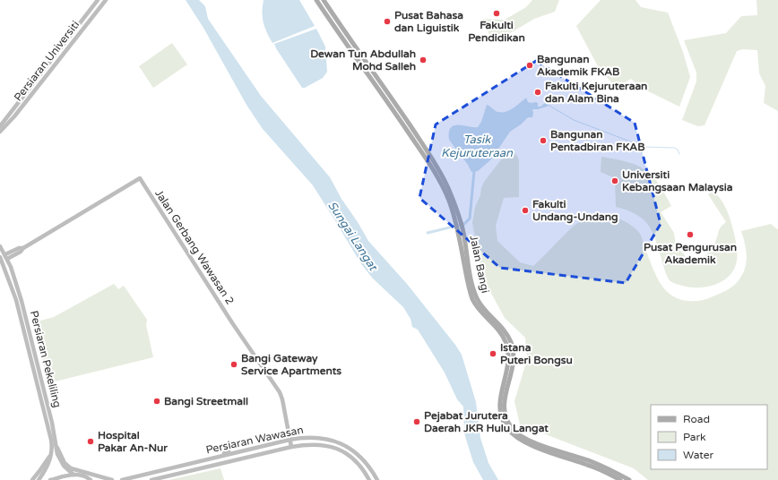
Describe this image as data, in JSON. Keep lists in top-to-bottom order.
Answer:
{
  "streets": {
    "main road": [
      "Persiaran Universiti",
      "Jalan Gerbang Wawasan 2",
      "Jalan Bangi",
      "Persiaran Pekeliling",
      "Persiaran Wawasan"
    ]
  },
  "crossings": [
    ["Jalan Gerbang Wawasan 2", "Persiaran Pekeliling"],
    ["Jalan Gerbang Wawasan 2", "Persiaran Wawasan"]
  ],
  "water": ["Tasik Kejuruteraan", "Sungai Langat"],
  "places": [
    "Fakulti Pendidikan",
    "Pusat Bahasa dan Liguistik",
    "Dewan Tun Abdullah Mohd Salleh",
    "Bangunan Akademik FKAB",
    "Fakulti Kejuruteraan dan Alam Bina",
    "Bangunan Pentadbiran FKAB",
    "Universiti Kebangsaan Malaysia",
    "Fakulti Undang-Undang",
    "Pusat Pengurusan Akademik",
    "Istana Puteri Bongsu",
    "Bangi Gateway Service Apartments",
    "Bangi Streetmall",
    "Pejabat Jurutera Daerah JKR Hulu Langat",
    "Hospital Pakar An-Nur"
  ],
  "legend": ["Road", "Park", "Water"]
}
